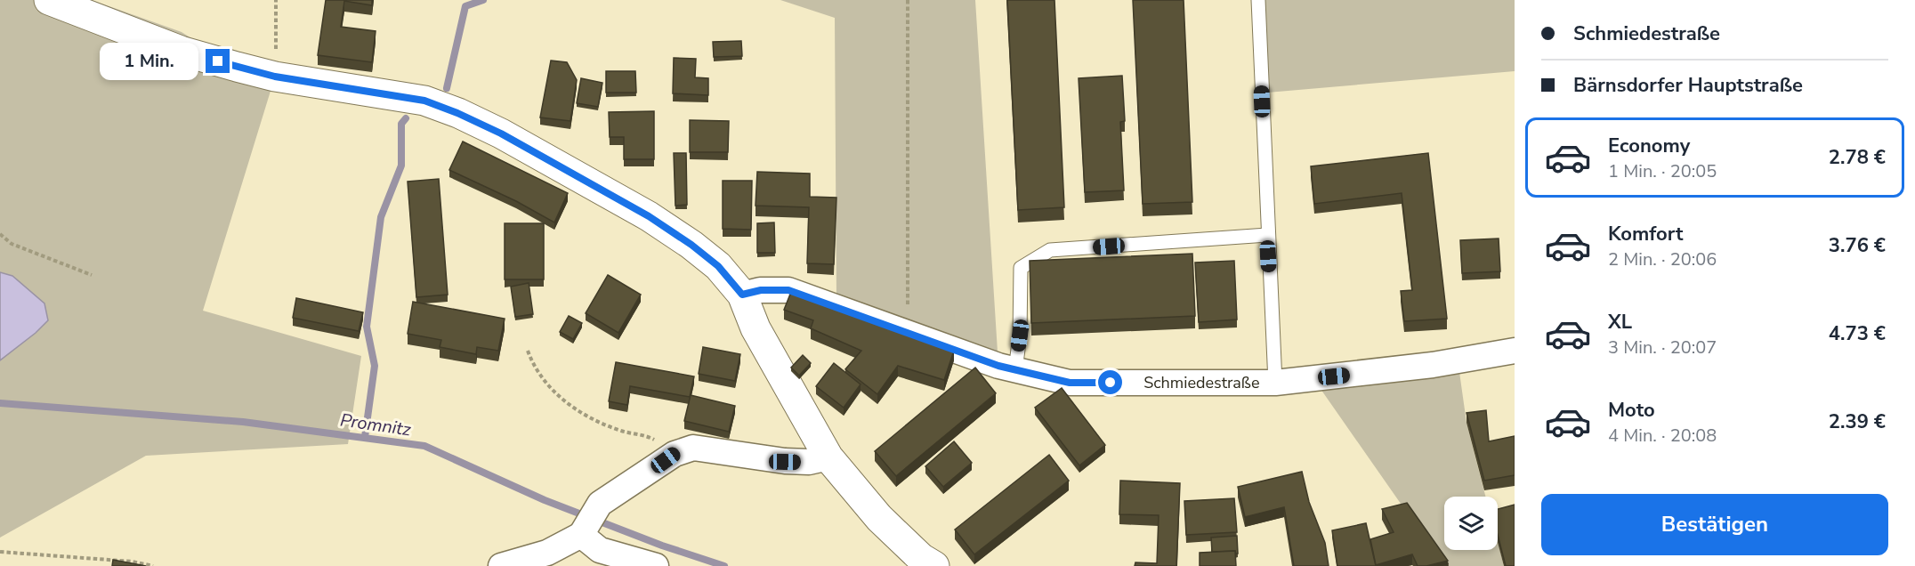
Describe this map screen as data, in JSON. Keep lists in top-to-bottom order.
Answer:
{
  "streets": {
    "street": ["Schmiedestraße"]
  },
  "water": ["Promnitz"],
  "page": {
    "banner": ["Schmiedestraße", "Bärnsdorfer Hauptstraße"],
    "bubble": "1 Min.",
    "list": [
      {
        "name": "Economy",
        "note": "1 Min. · 20:05",
        "value": "2.78 €"
      },
      {
        "name": "Komfort",
        "note": "2 Min. · 20:06",
        "value": "3.76 €"
      },
      {
        "name": "XL",
        "note": "3 Min. · 20:07",
        "value": "4.73 €"
      },
      {
        "name": "Moto",
        "note": "4 Min. · 20:08",
        "value": "2.39 €"
      }
    ],
    "buttons": "Bestätigen"
  }
}
